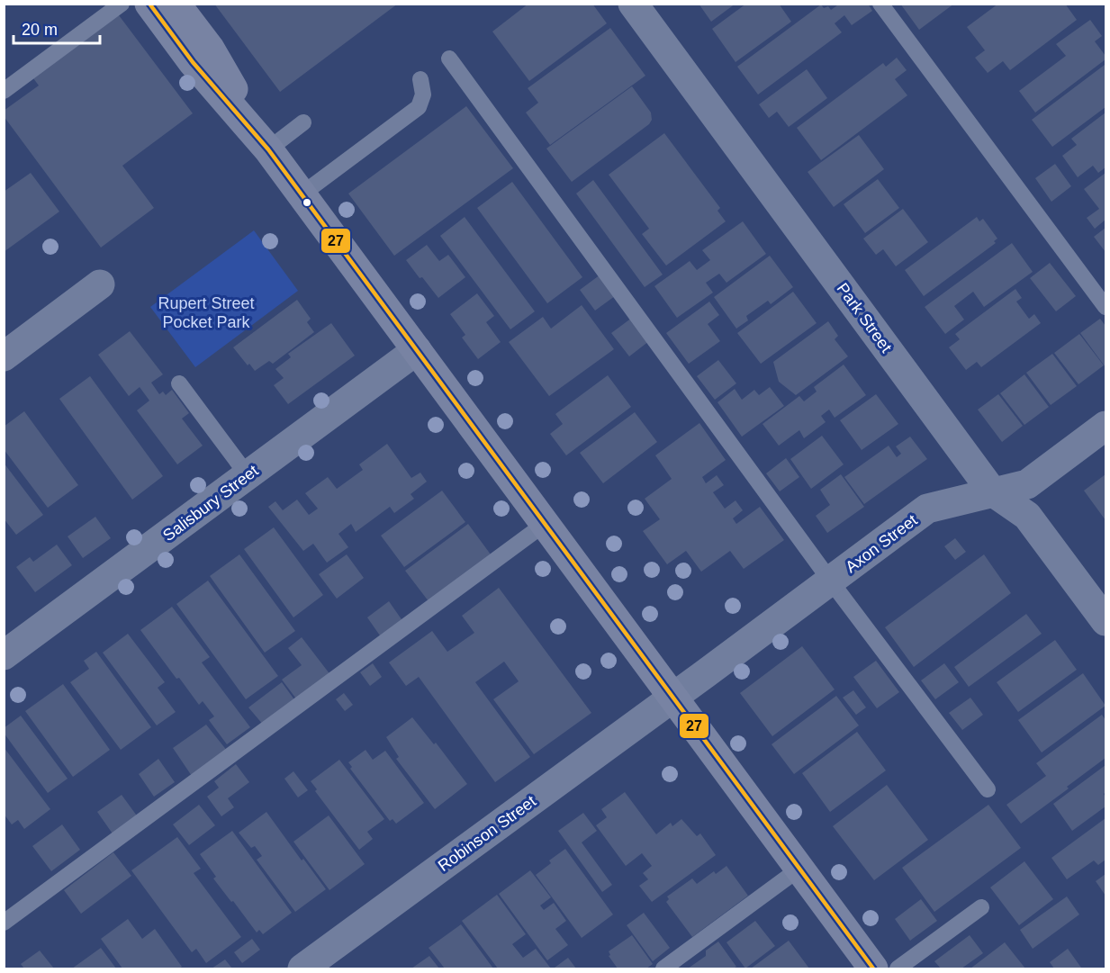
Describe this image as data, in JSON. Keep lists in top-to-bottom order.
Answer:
{
  "streets": {
    "street": [
      "Park Street",
      "Salisbury Street",
      "Axon Street",
      "Robinson Street"
    ]
  },
  "crossings": [
    ["Park Street", "Axon Street"],
    ["Axon Street", "Robinson Street"]
  ],
  "parks": ["Rupert Street Pocket Park"],
  "lines": ["transit line 27"],
  "scale_bar": "20 m"
}
